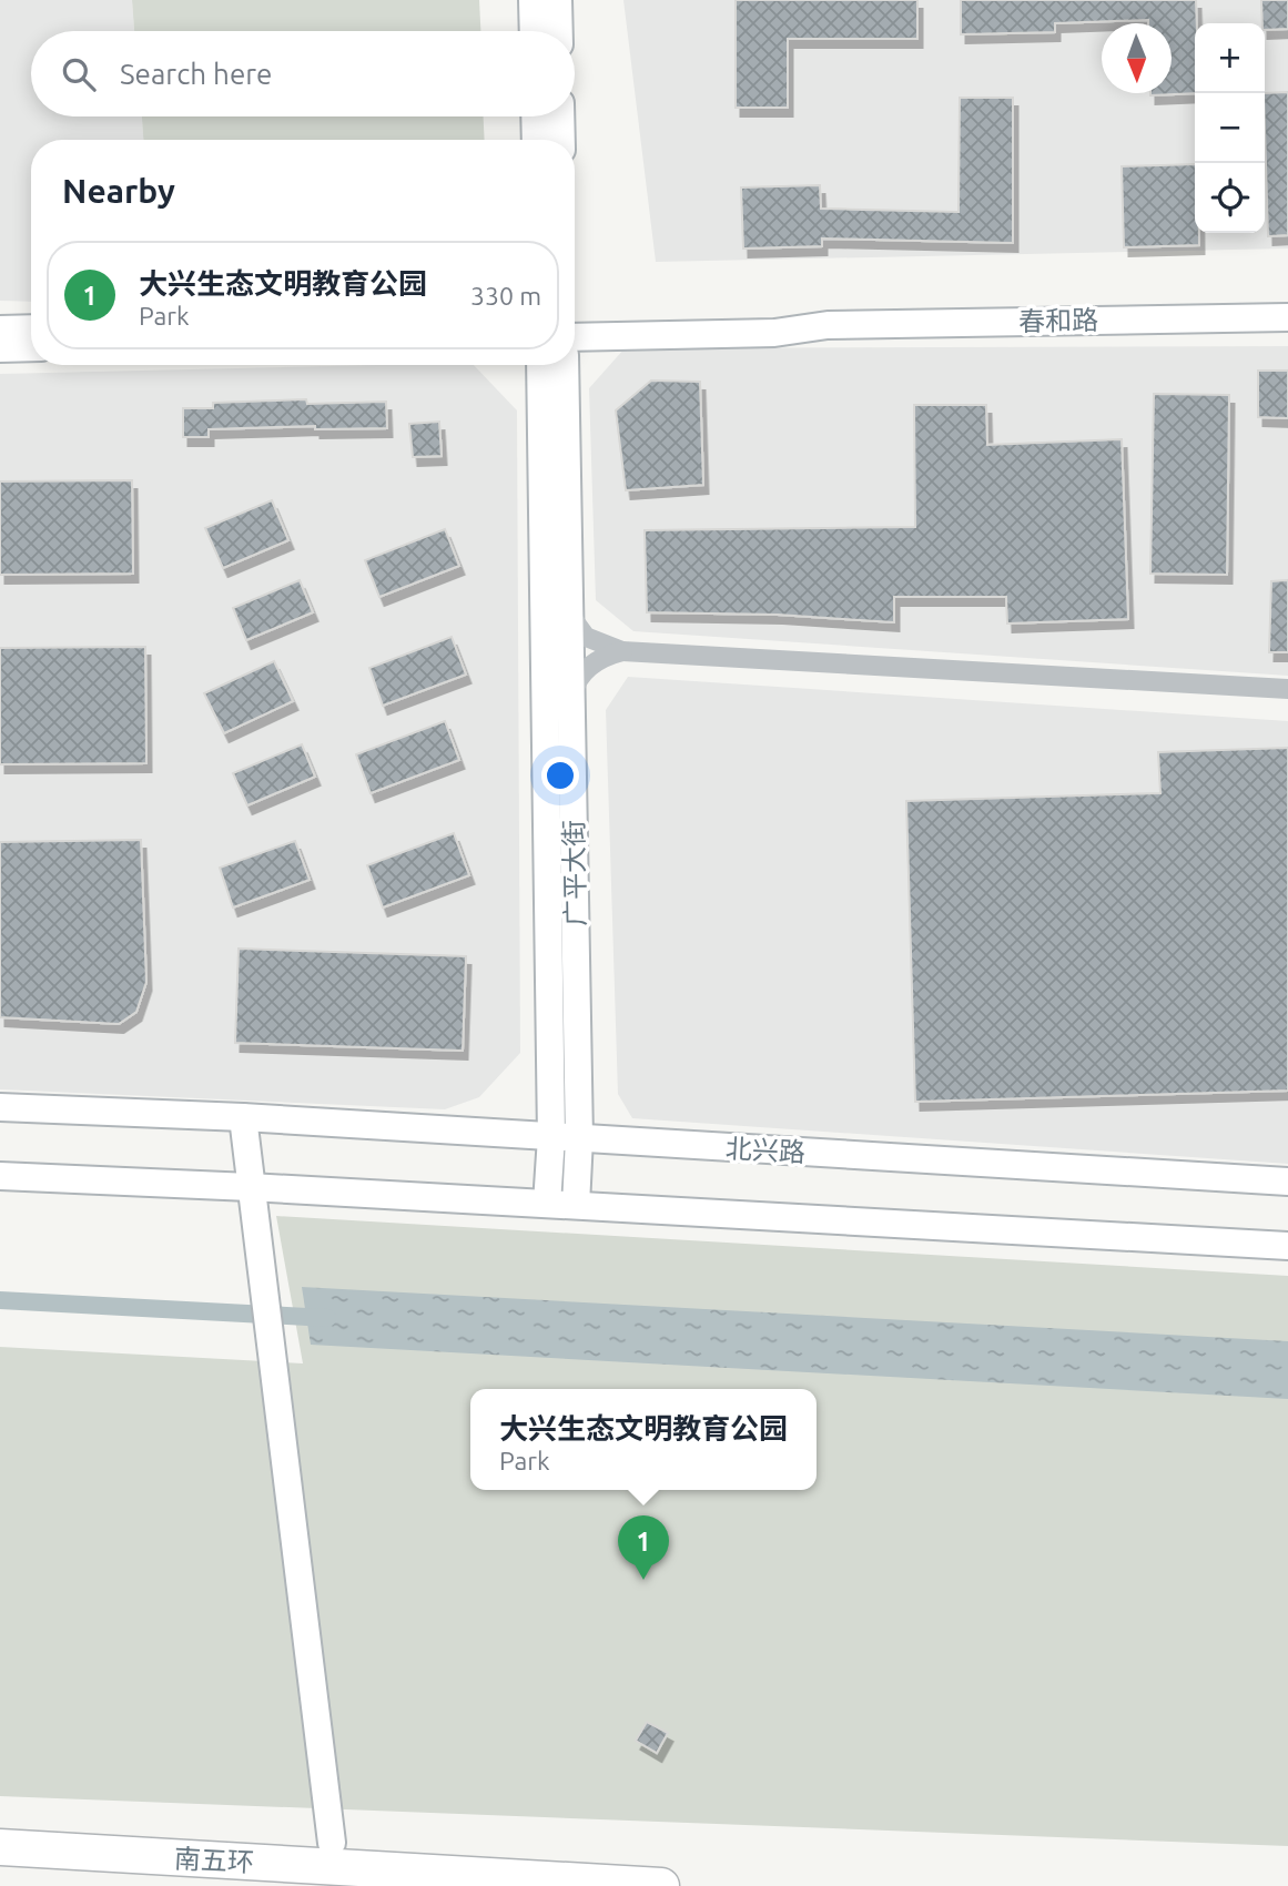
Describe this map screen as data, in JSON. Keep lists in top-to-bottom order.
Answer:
{
  "streets": {
    "highway": ["南五环"],
    "street": ["春和路", "广平大街", "北兴路"]
  },
  "crossings": [
    ["广平大街", "北兴路"]
  ],
  "north": "bottom",
  "page": {
    "map_buttons": ["+", "−"],
    "search": "Search here",
    "heading": "Nearby",
    "list": [
      {
        "mark": "1",
        "name": "大兴生态文明教育公园",
        "note": "Park",
        "value": "330 m"
      }
    ],
    "popup": ["大兴生态文明教育公园", "Park"],
    "pins": "1"
  }
}
